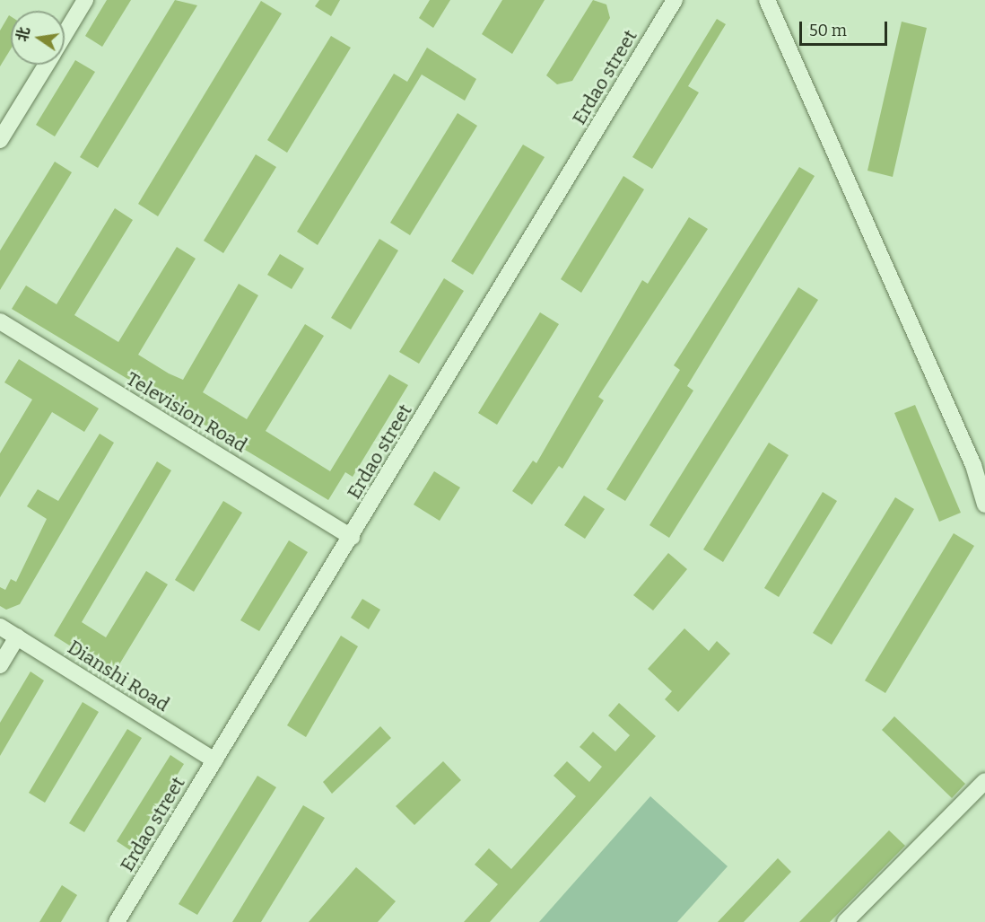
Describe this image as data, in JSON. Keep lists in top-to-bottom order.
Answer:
{
  "streets": {
    "street": ["Erdao street", "Television Road", "Dianshi Road"]
  },
  "crossings": [
    ["Erdao street", "Television Road"],
    ["Erdao street", "Dianshi Road"]
  ],
  "scale_bar": "50 m",
  "north": "left"
}
